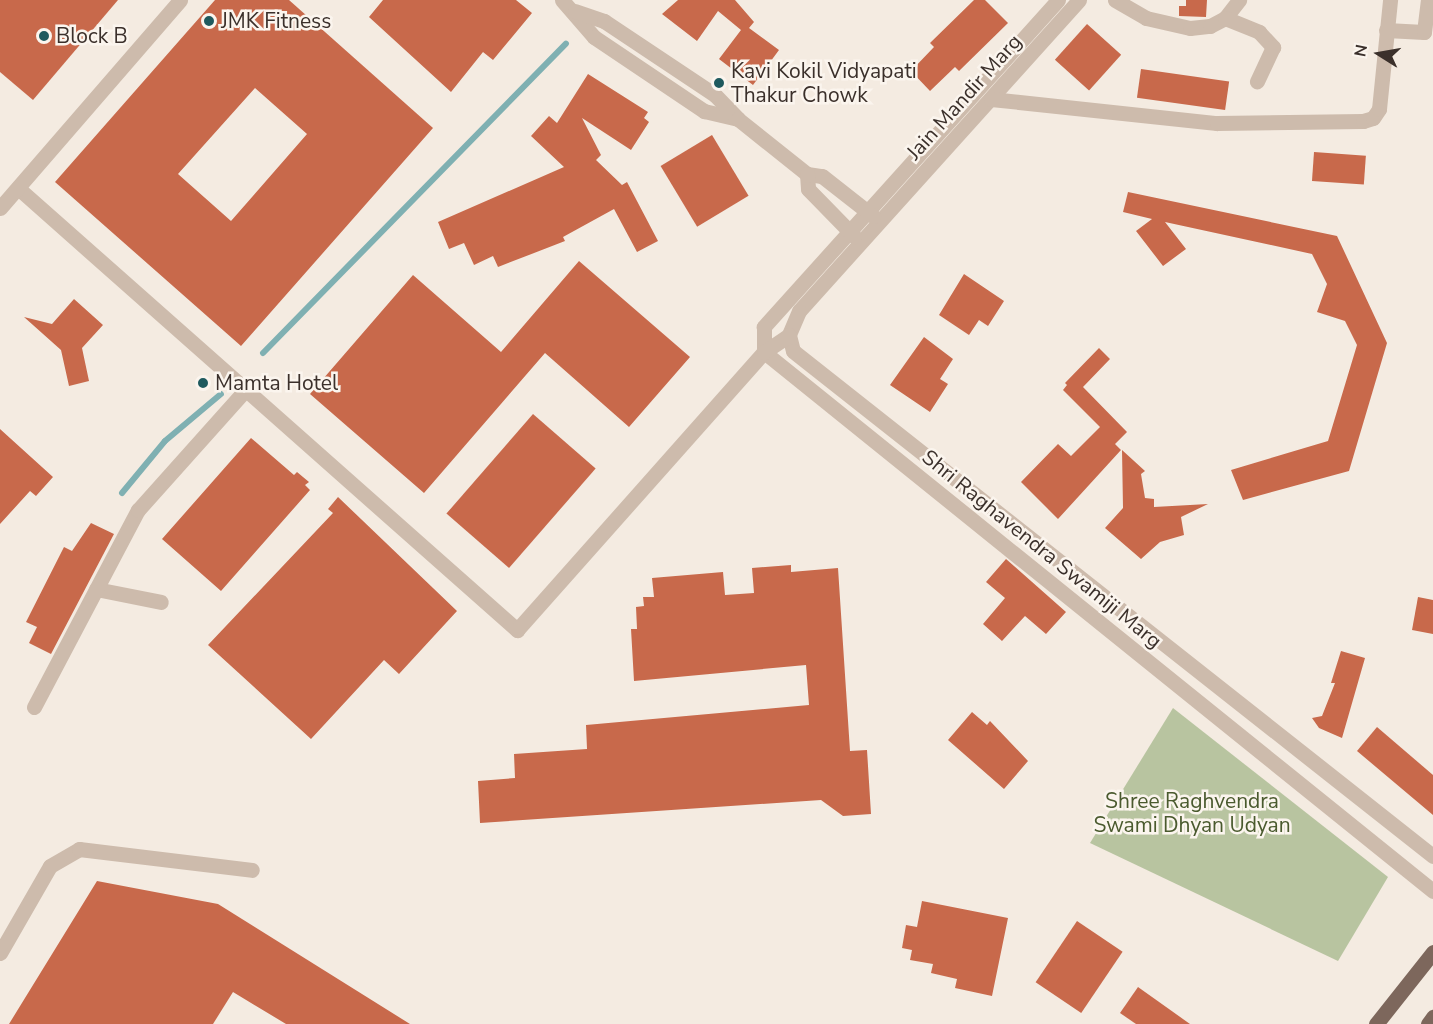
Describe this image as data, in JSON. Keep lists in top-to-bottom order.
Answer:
{
  "streets": {
    "street": ["Jain Mandir Marg", "Shri Raghavendra Swamiji Marg"]
  },
  "parks": ["Shree Raghvendra Swami Dhyan Udyan"],
  "places": [
    "JMK Fitness",
    "Block B",
    "Kavi Kokil Vidyapati Thakur Chowk",
    "Mamta Hotel"
  ],
  "north": "left"
}
